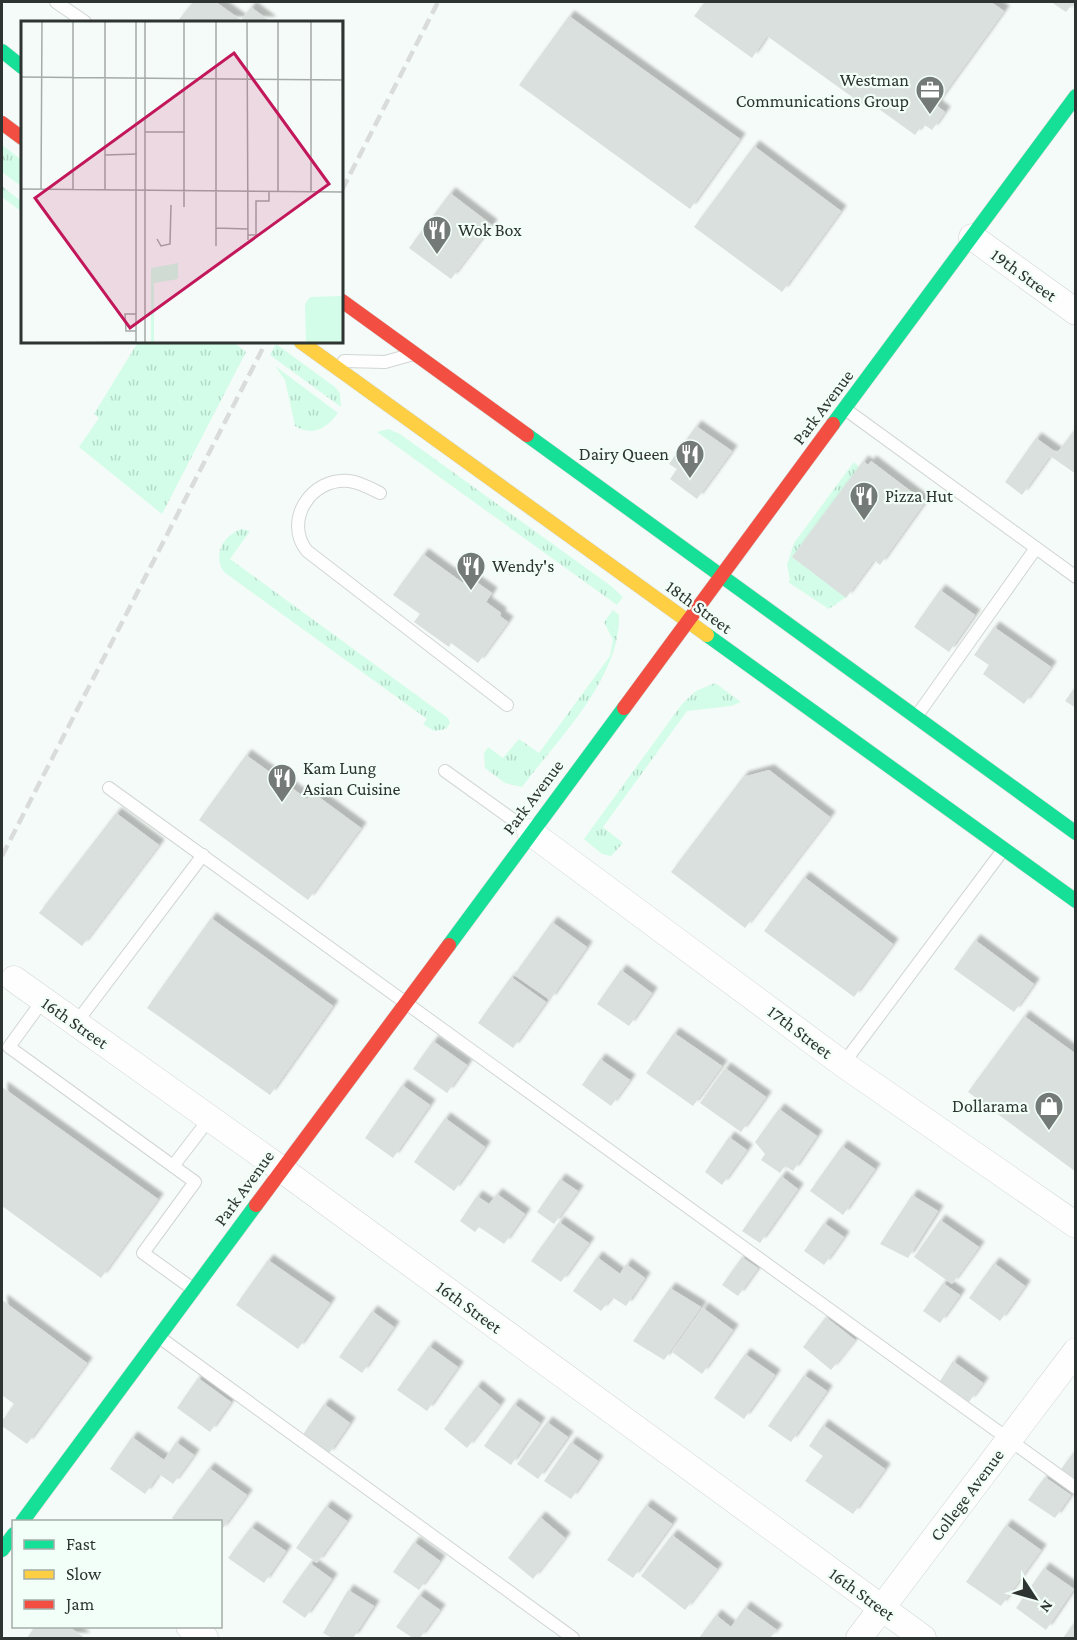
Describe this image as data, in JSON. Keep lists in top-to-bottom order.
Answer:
{
  "streets": {
    "main road": ["Park Avenue", "18th Street"],
    "street": [
      "19th Street",
      "16th Street",
      "17th Street",
      "College Avenue"
    ]
  },
  "crossings": [
    ["19th Street", "Park Avenue"],
    ["Park Avenue", "18th Street"],
    ["Park Avenue", "16th Street"],
    ["Park Avenue", "17th Street"],
    ["16th Street", "College Avenue"]
  ],
  "places": {
    "office": ["Westman Communications Group"],
    "restaurant": [
      "Wok Box",
      "Dairy Queen",
      "Pizza Hut",
      "Wendy's",
      "Kam Lung Asian Cuisine"
    ],
    "shop": ["Dollarama"]
  },
  "legend": ["Fast", "Slow", "Jam"],
  "north": "bottom right"
}
